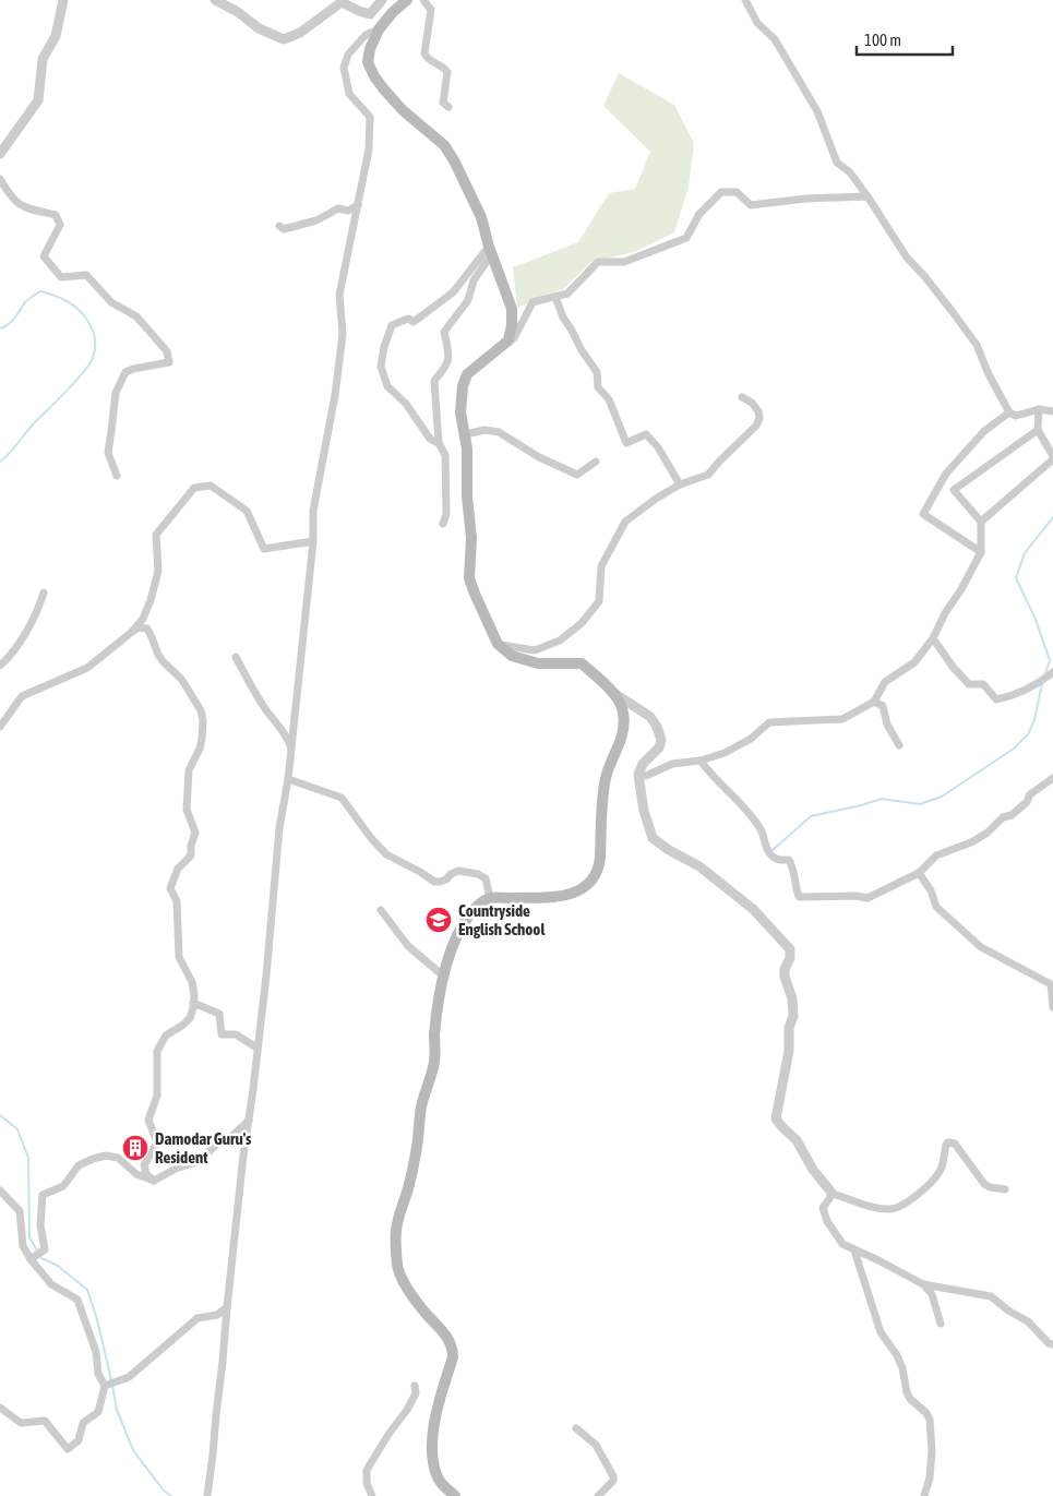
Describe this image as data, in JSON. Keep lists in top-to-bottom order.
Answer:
{
  "places": {
    "school or university": ["Countryside English School"],
    "building": ["Damodar Guru's Resident"]
  },
  "scale_bar": "100 m"
}
